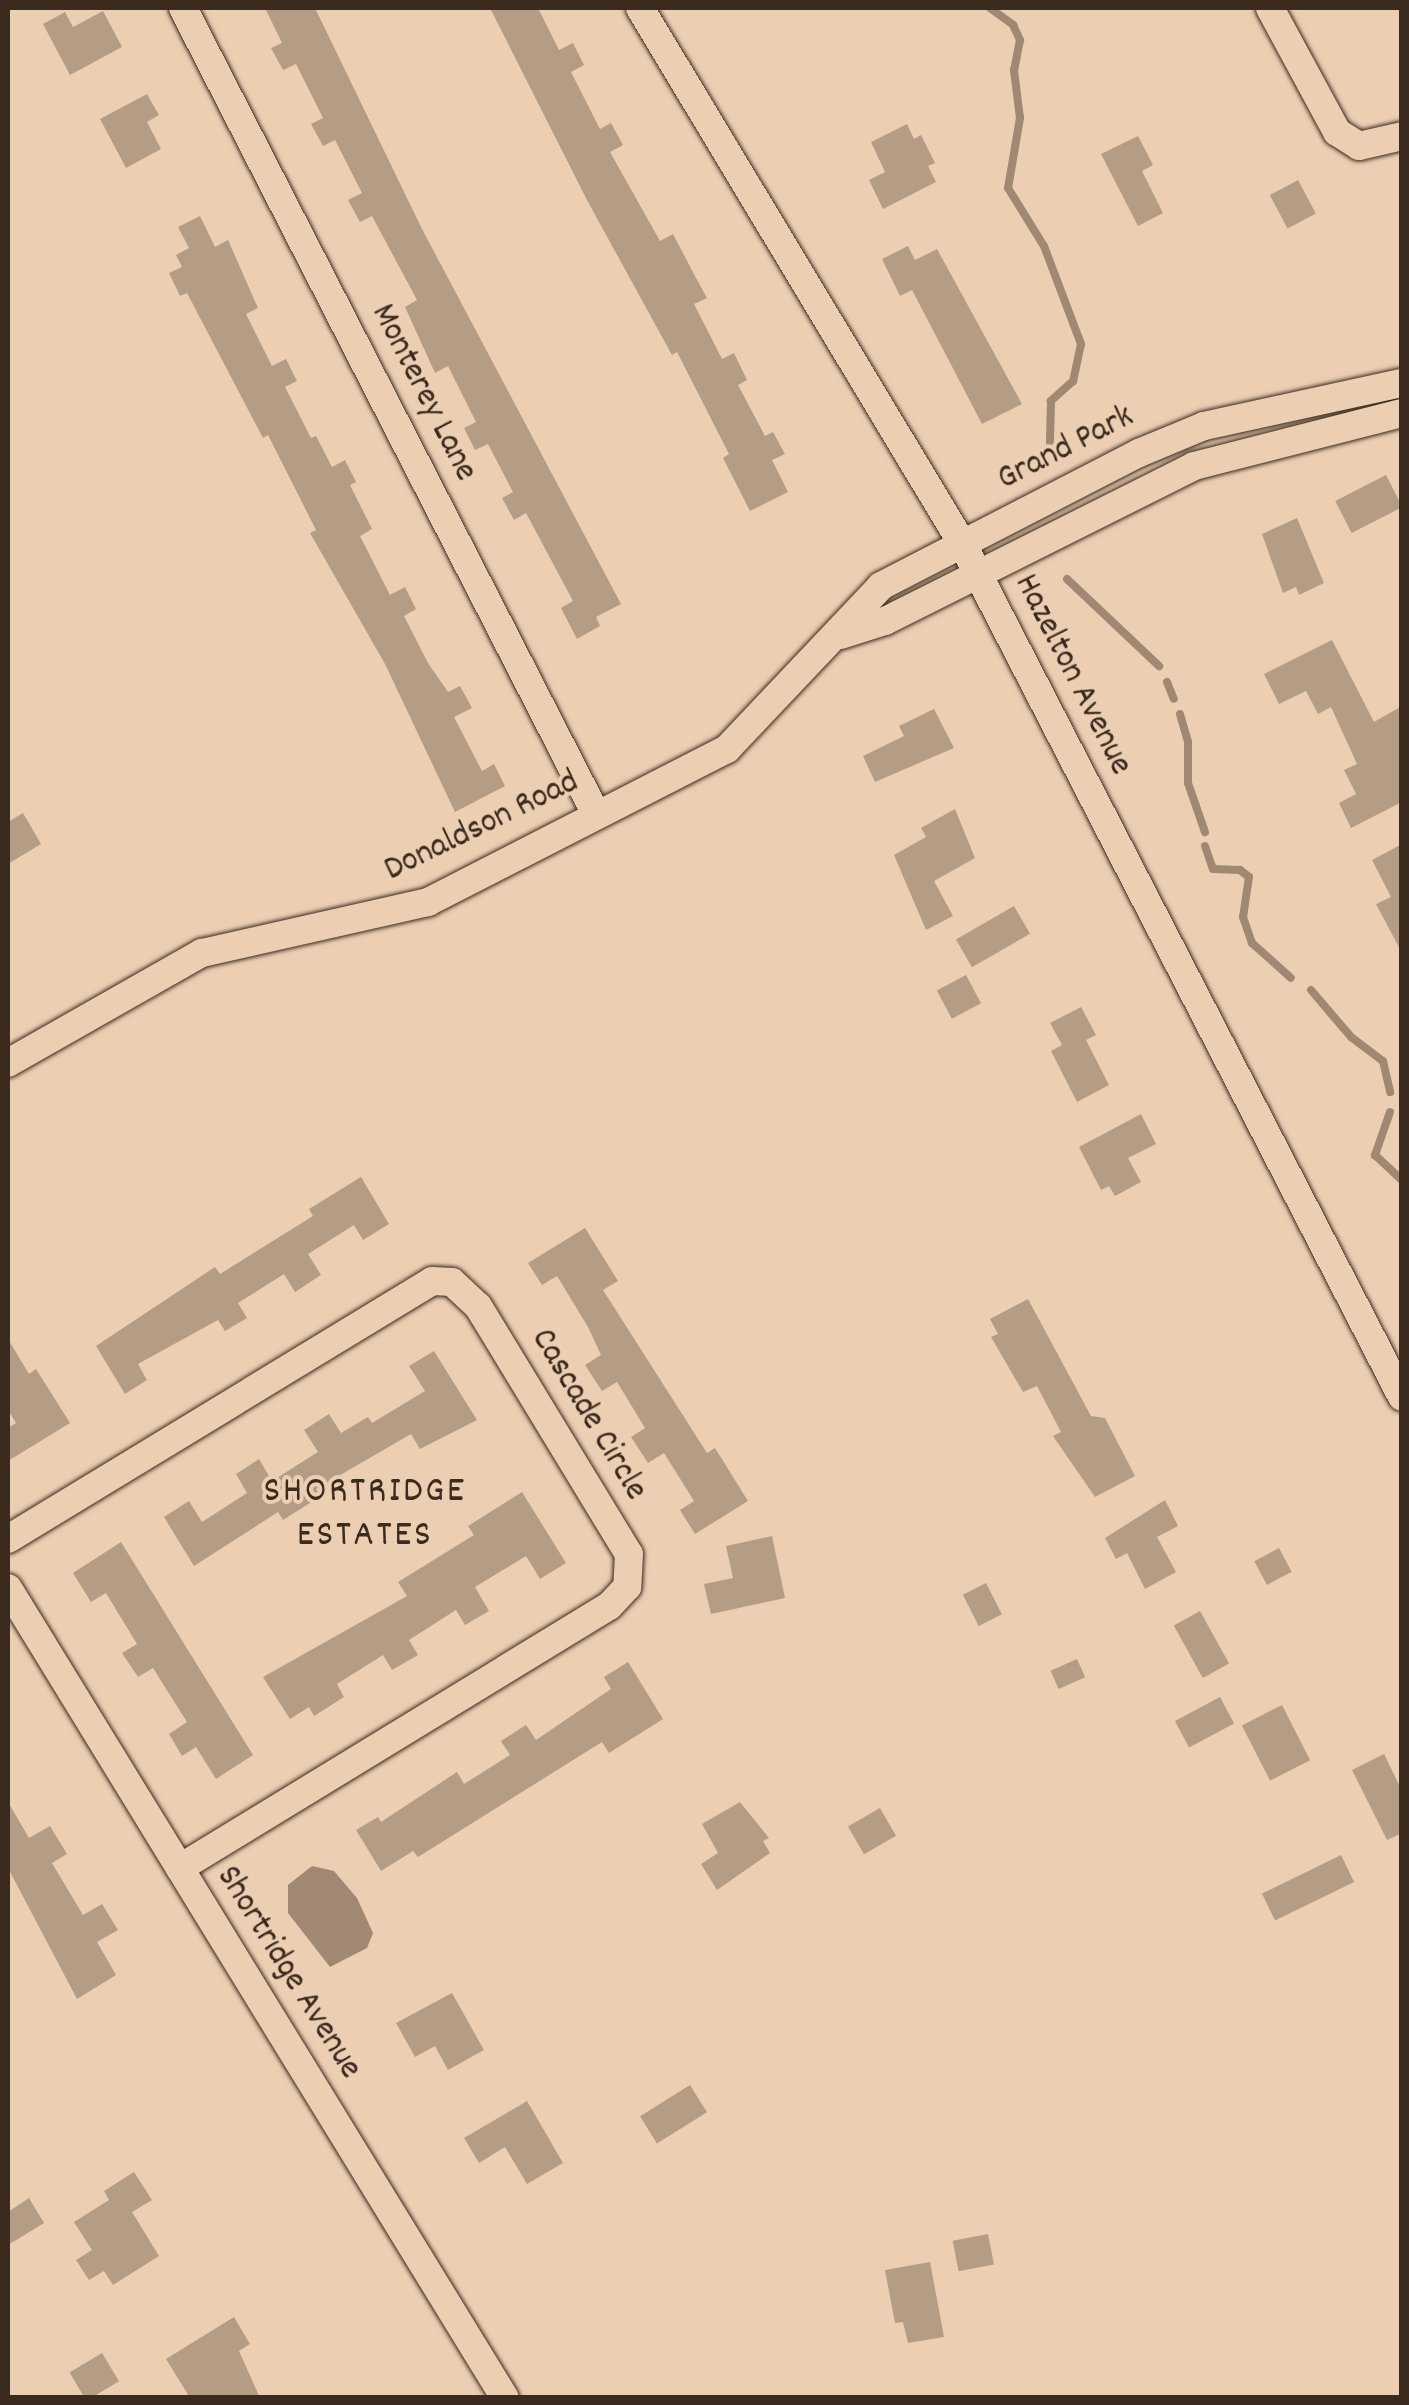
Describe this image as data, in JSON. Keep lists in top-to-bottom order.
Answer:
{
  "streets": {
    "street": [
      "Monterey Lane",
      "Grand Park",
      "Hazelton Avenue",
      "Donaldson Road",
      "Cascade Circle",
      "Shortridge Avenue"
    ]
  },
  "crossings": [
    ["Monterey Lane", "Donaldson Road"],
    ["Grand Park", "Hazelton Avenue"],
    ["Grand Park", "Donaldson Road"],
    ["Hazelton Avenue", "Donaldson Road"],
    ["Cascade Circle", "Shortridge Avenue"]
  ],
  "districts": ["SHORTRIDGE ESTATES"]
}
